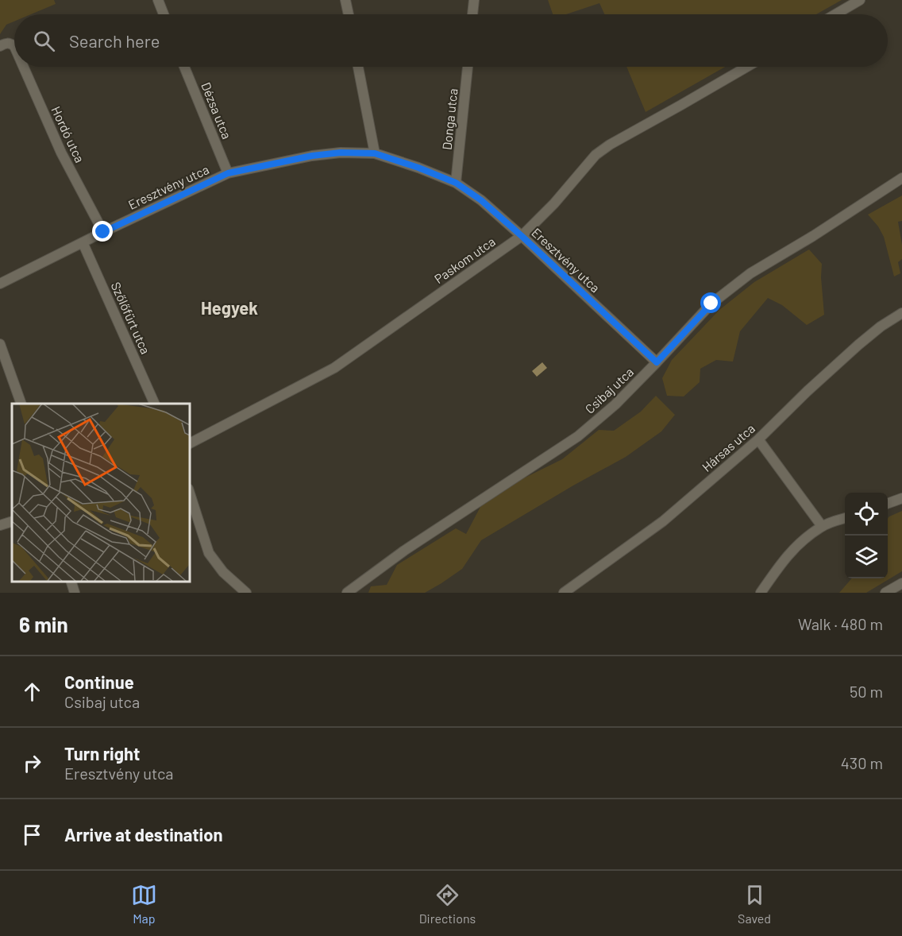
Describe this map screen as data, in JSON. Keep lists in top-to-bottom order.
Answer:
{
  "streets": {
    "street": [
      "Dézsa utca",
      "Donga utca",
      "Hordó utca",
      "Eresztvény utca",
      "Paskom utca",
      "Szőlőfürt utca",
      "Csibaj utca",
      "Hársas utca"
    ]
  },
  "crossings": [
    ["Dézsa utca", "Eresztvény utca"],
    ["Donga utca", "Eresztvény utca"],
    ["Hordó utca", "Eresztvény utca"],
    ["Eresztvény utca", "Paskom utca"],
    ["Eresztvény utca", "Szőlőfürt utca"],
    ["Eresztvény utca", "Csibaj utca"]
  ],
  "districts": ["Hegyek"],
  "page": {
    "search": "Search here",
    "heading": ["6 min", "Walk · 480 m"],
    "list": [
      ["Continue", "Csibaj utca", "50 m"],
      ["Turn right", "Eresztvény utca", "430 m"],
      "Arrive at destination"
    ],
    "nav": ["Map", "Directions", "Saved"]
  }
}
